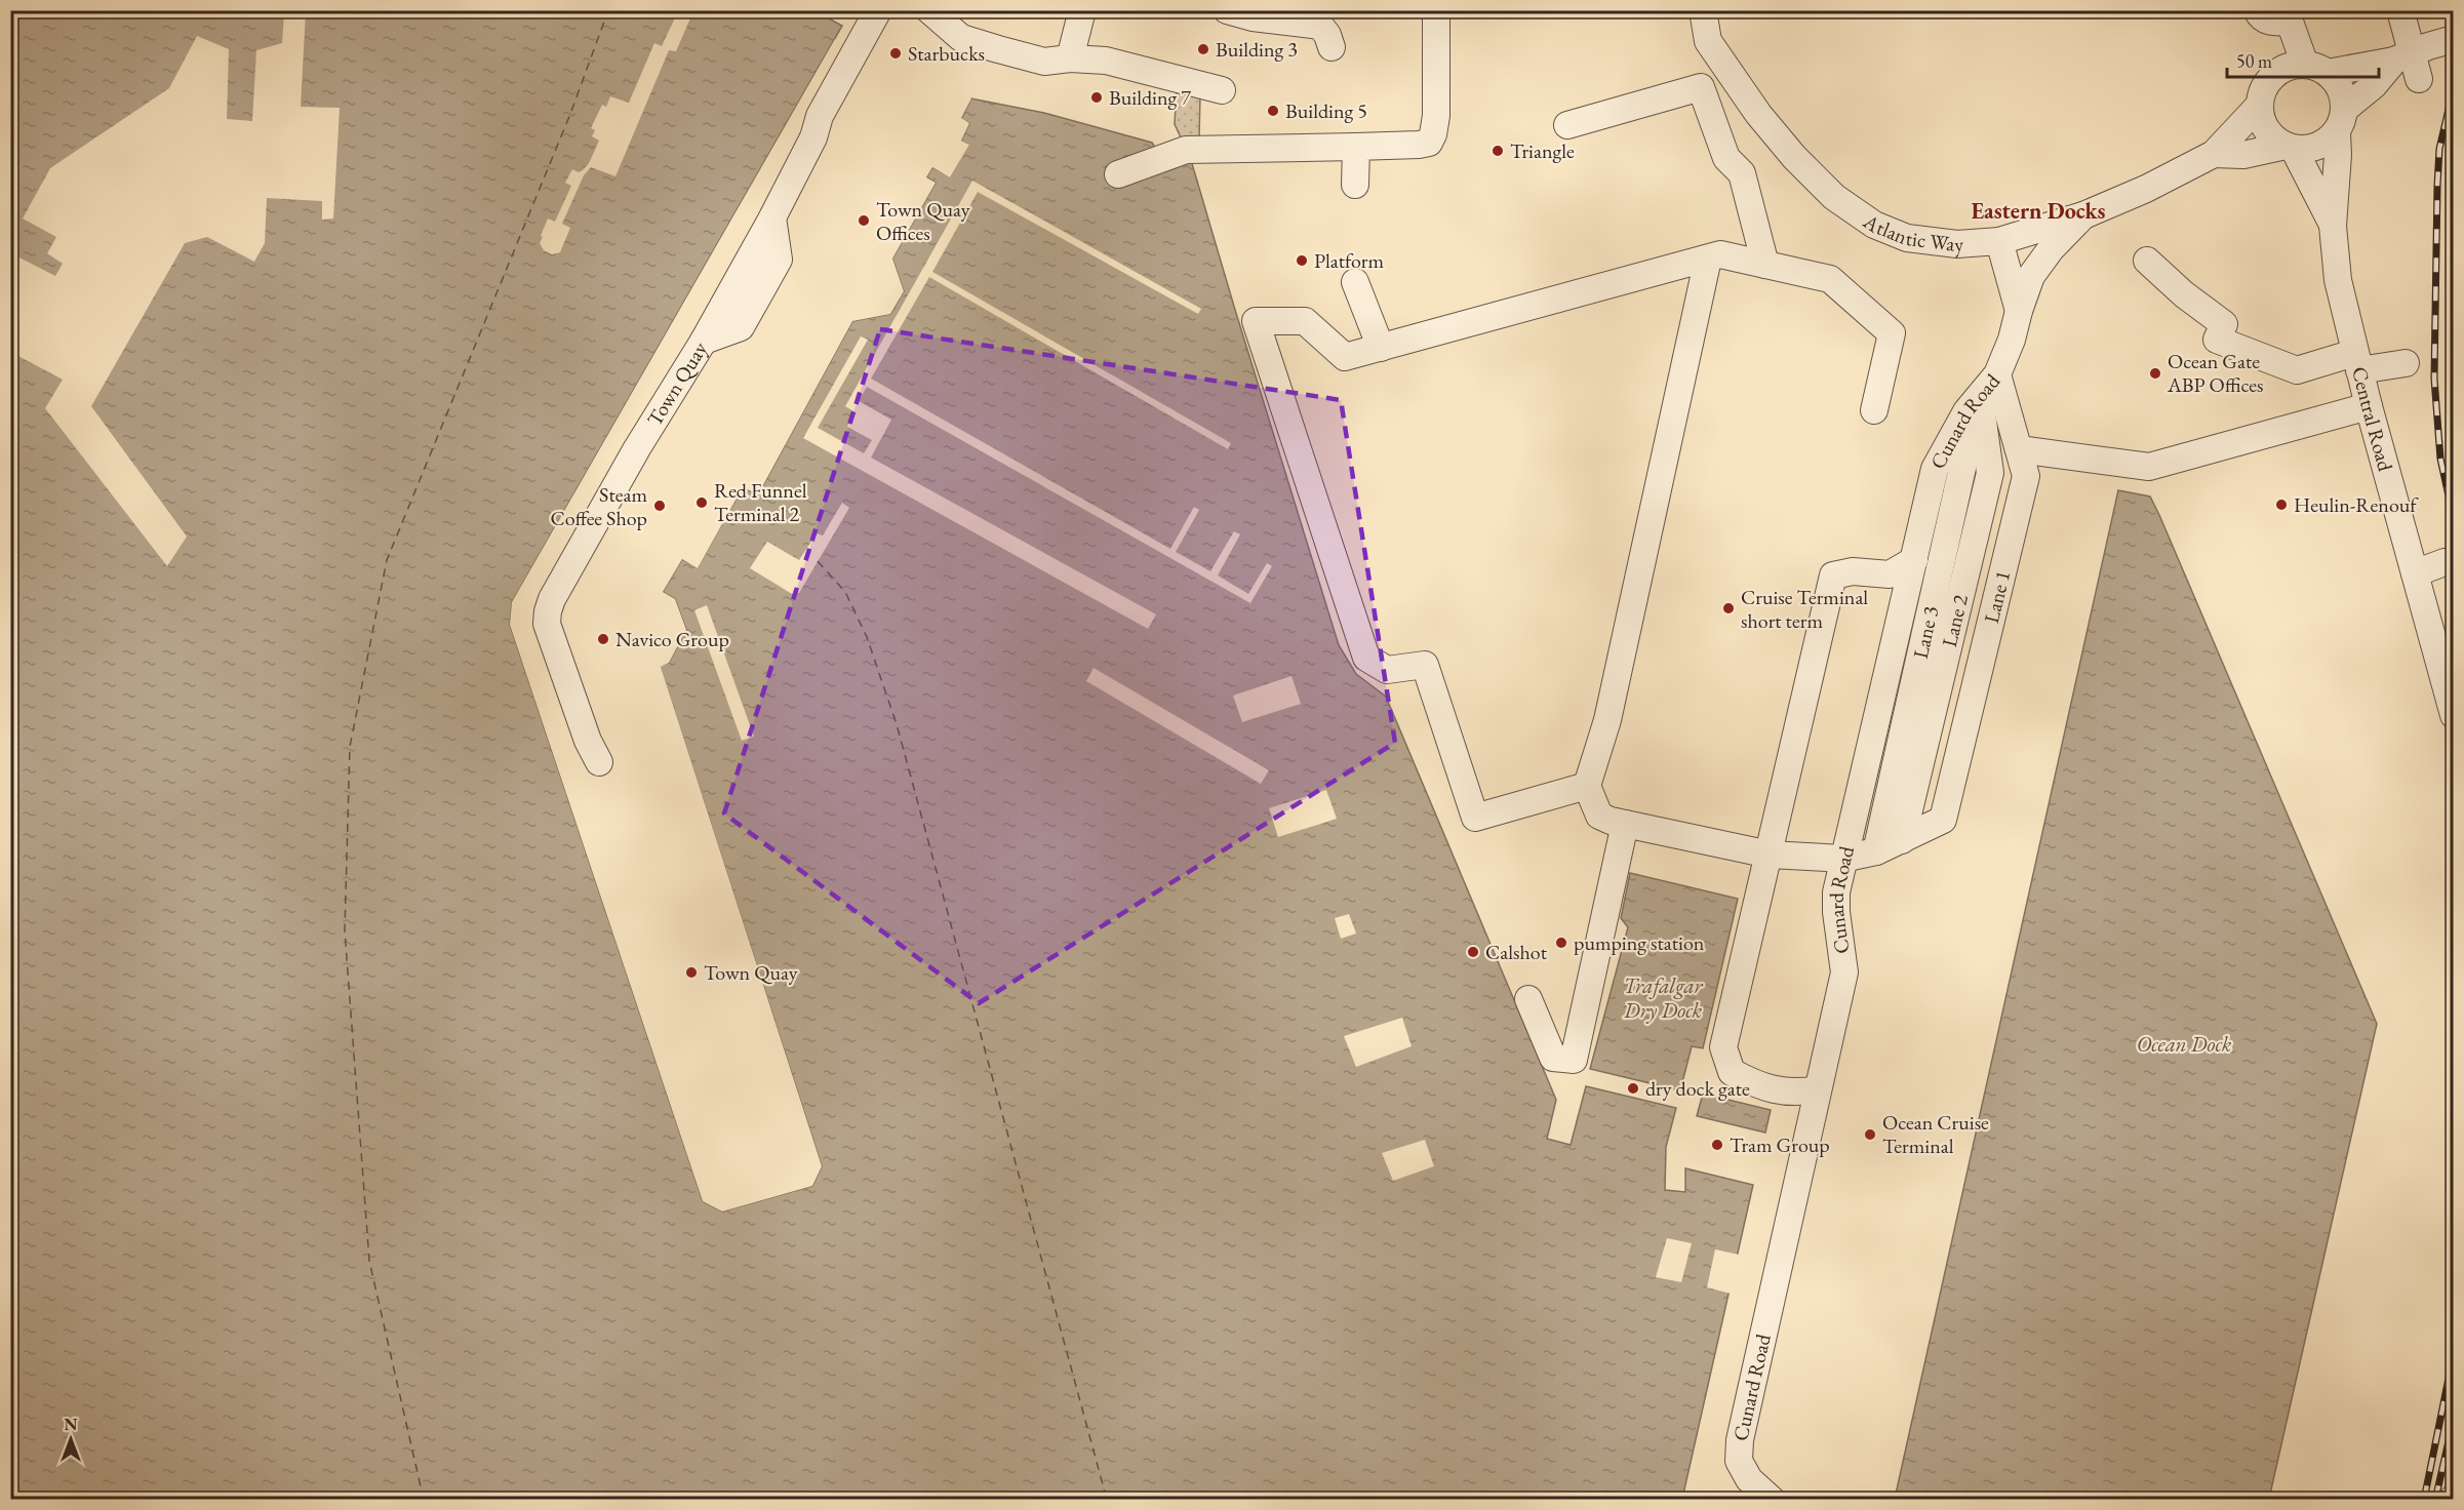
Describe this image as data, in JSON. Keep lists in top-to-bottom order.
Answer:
{
  "streets": {
    "street": [
      "Atlantic Way",
      "Town Quay",
      "Central Road",
      "Cunard Road",
      "Lane 1",
      "Lane 2",
      "Lane 3"
    ]
  },
  "crossings": [
    ["Atlantic Way", "Central Road"],
    ["Atlantic Way", "Cunard Road"],
    ["Cunard Road", "Lane 1"],
    ["Cunard Road", "Lane 2"],
    ["Cunard Road", "Lane 3"],
    ["Lane 1", "Lane 2"],
    ["Lane 2", "Lane 3"]
  ],
  "districts": ["Eastern Docks"],
  "water": ["Trafalgar Dry Dock", "Ocean Dock"],
  "places": [
    "Building 3",
    "Starbucks",
    "Building 7",
    "Building 5",
    "Triangle",
    "Town Quay Offices",
    "Platform",
    "Ocean Gate ABP Offices",
    "Red Funnel Terminal 2",
    "Heulin-Renouf",
    "Steam Coffee Shop",
    "Cruise Terminal short term",
    "Navico Group",
    "pumping station",
    "Calshot",
    "Town Quay",
    "dry dock gate",
    "Ocean Cruise Terminal",
    "Tram Group"
  ],
  "scale_bar": "50 m",
  "north": "top"
}
